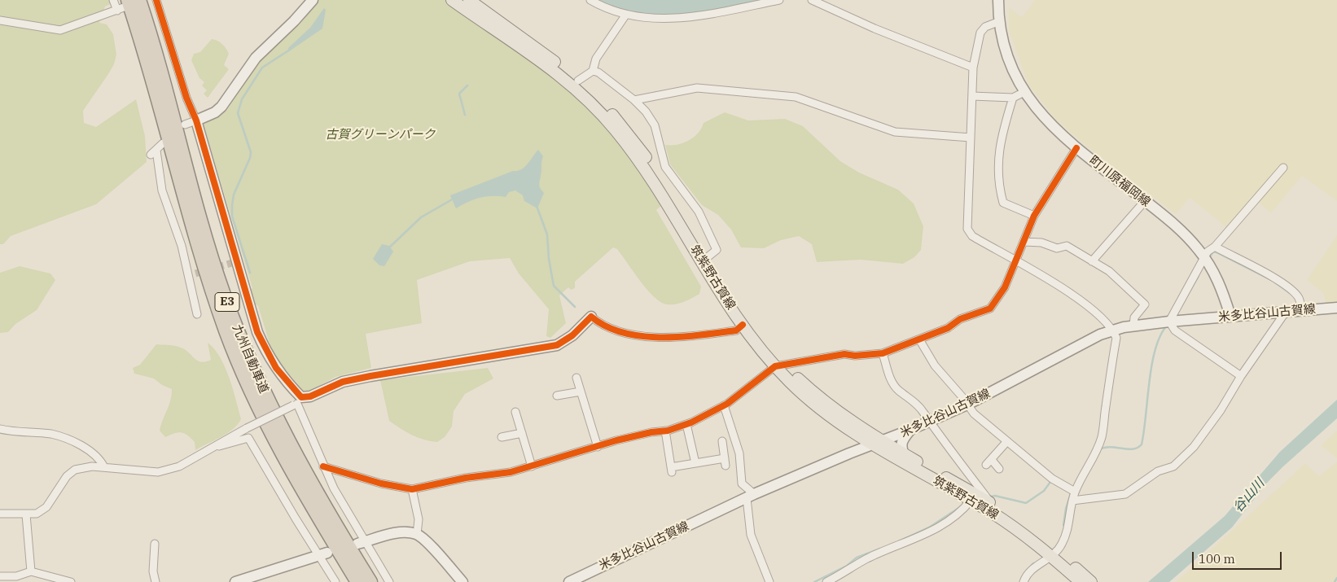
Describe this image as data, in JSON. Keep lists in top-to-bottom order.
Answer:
{
  "streets": {
    "highway": ["E3", "九州自動車道"],
    "main road": ["町川原福岡線", "筑紫野古賀線", "米多比谷山古賀線"]
  },
  "crossings": [
    ["町川原福岡線", "米多比谷山古賀線"],
    ["筑紫野古賀線", "米多比谷山古賀線"]
  ],
  "water": ["谷山川"],
  "parks": ["古賀グリーンパーク"],
  "scale_bar": "100 m"
}
